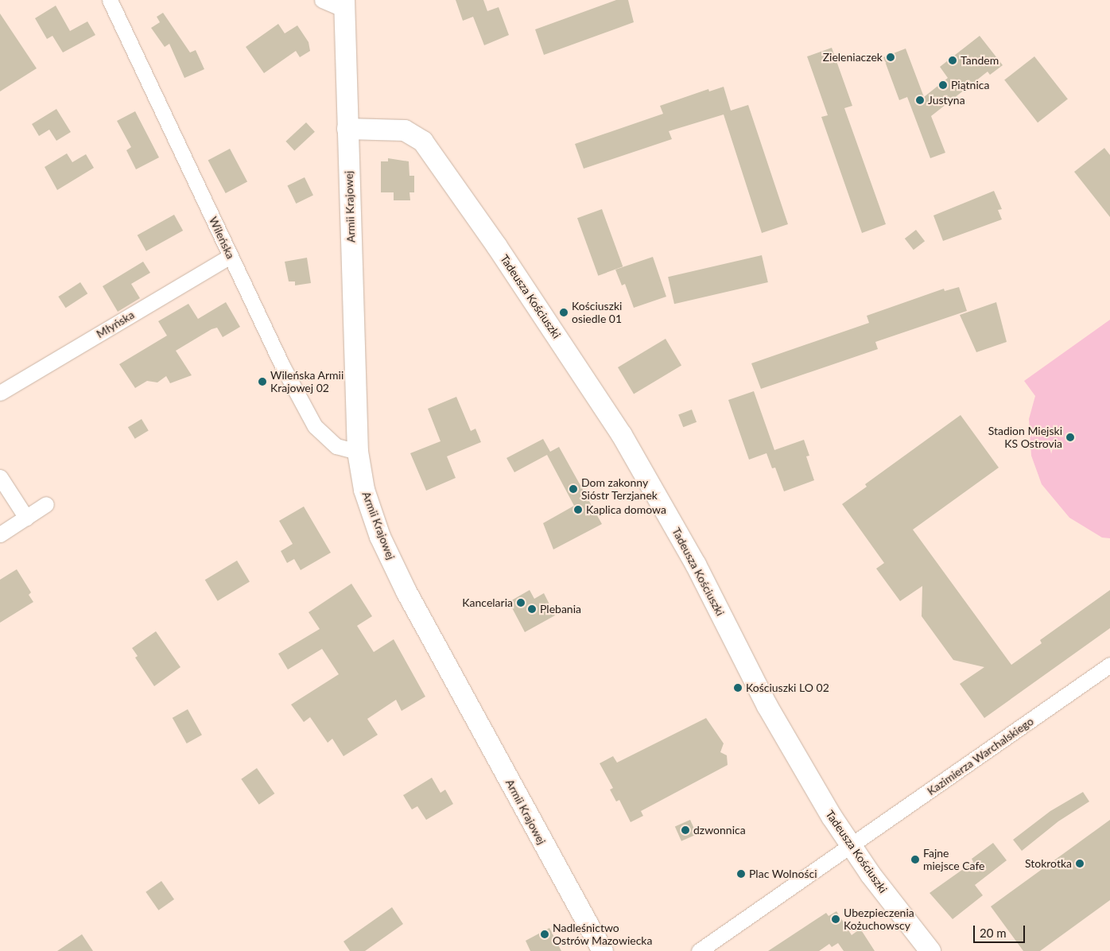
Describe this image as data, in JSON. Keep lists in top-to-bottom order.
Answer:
{
  "streets": {
    "street": [
      "Armii Krajowej",
      "Wileńska",
      "Tadeusza Kościuszki",
      "Młyńska",
      "Kazimierza Warchalskiego"
    ]
  },
  "crossings": [
    ["Armii Krajowej", "Wileńska"],
    ["Armii Krajowej", "Tadeusza Kościuszki"],
    ["Wileńska", "Młyńska"],
    ["Tadeusza Kościuszki", "Kazimierza Warchalskiego"]
  ],
  "places": [
    "Zieleniaczek",
    "Tandem",
    "Piątnica",
    "Justyna",
    "Kościuszki osiedle 01",
    "Wileńska Armii Krajowej 02",
    "Stadion Miejski KS Ostrovia",
    "Dom zakonny Sióstr Terzjanek",
    "Kaplica domowa",
    "Kancelaria",
    "Plebania",
    "Kościuszki LO 02",
    "dzwonnica",
    "Fajne miejsce Cafe",
    "Stokrotka",
    "Plac Wolności",
    "Ubezpieczenia Kożuchowscy",
    "Nadleśnictwo Ostrów Mazowiecka"
  ],
  "scale_bar": "20 m"
}
